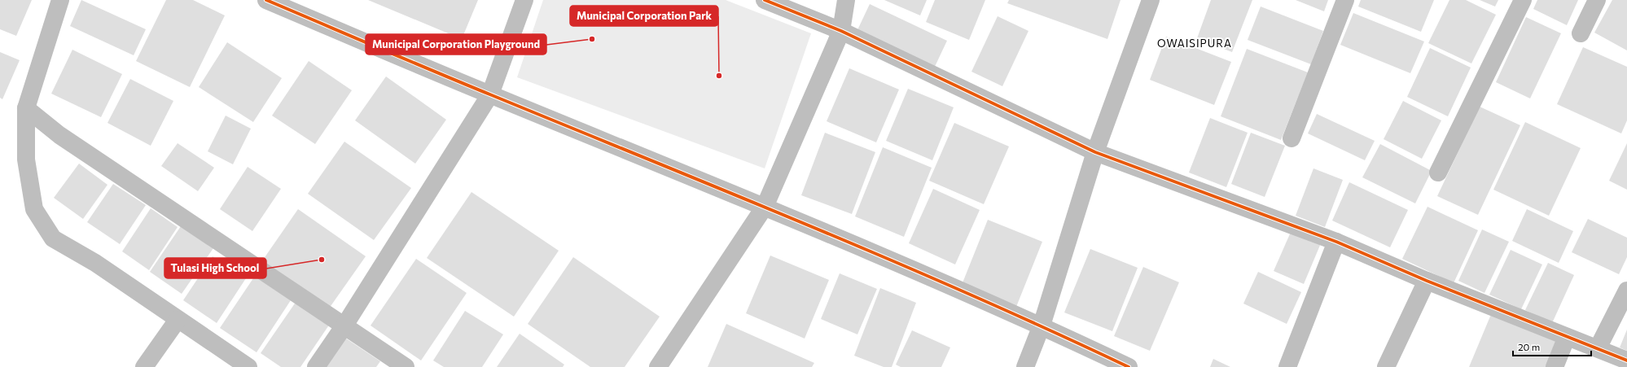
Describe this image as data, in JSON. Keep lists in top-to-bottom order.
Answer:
{
  "districts": ["OWAISIPURA"],
  "places": ["Municipal Corporation Playground", "Municipal Corporation Park", "Tulasi High School"],
  "scale_bar": "20 m"
}
